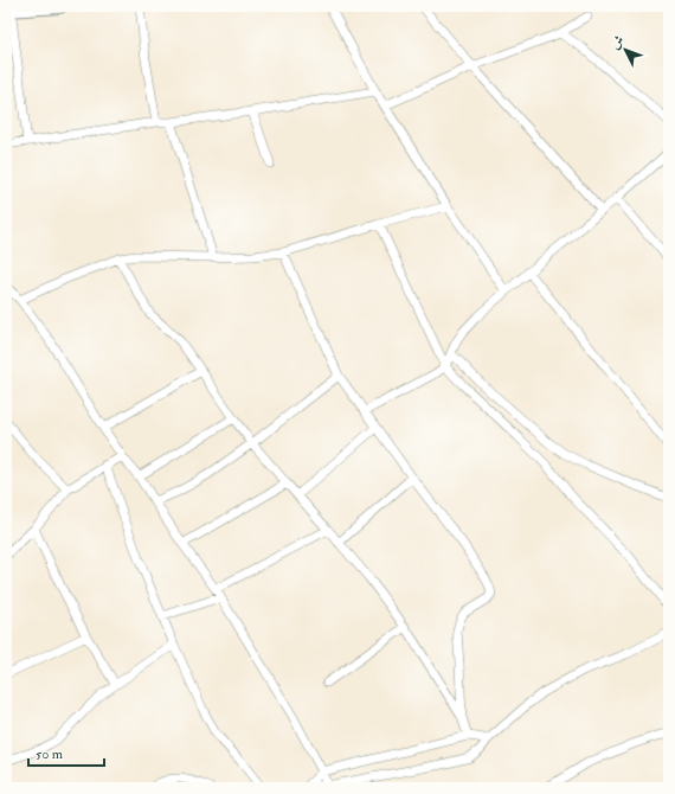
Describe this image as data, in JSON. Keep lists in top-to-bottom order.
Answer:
{
  "scale_bar": "50 m",
  "north": "top left"
}
